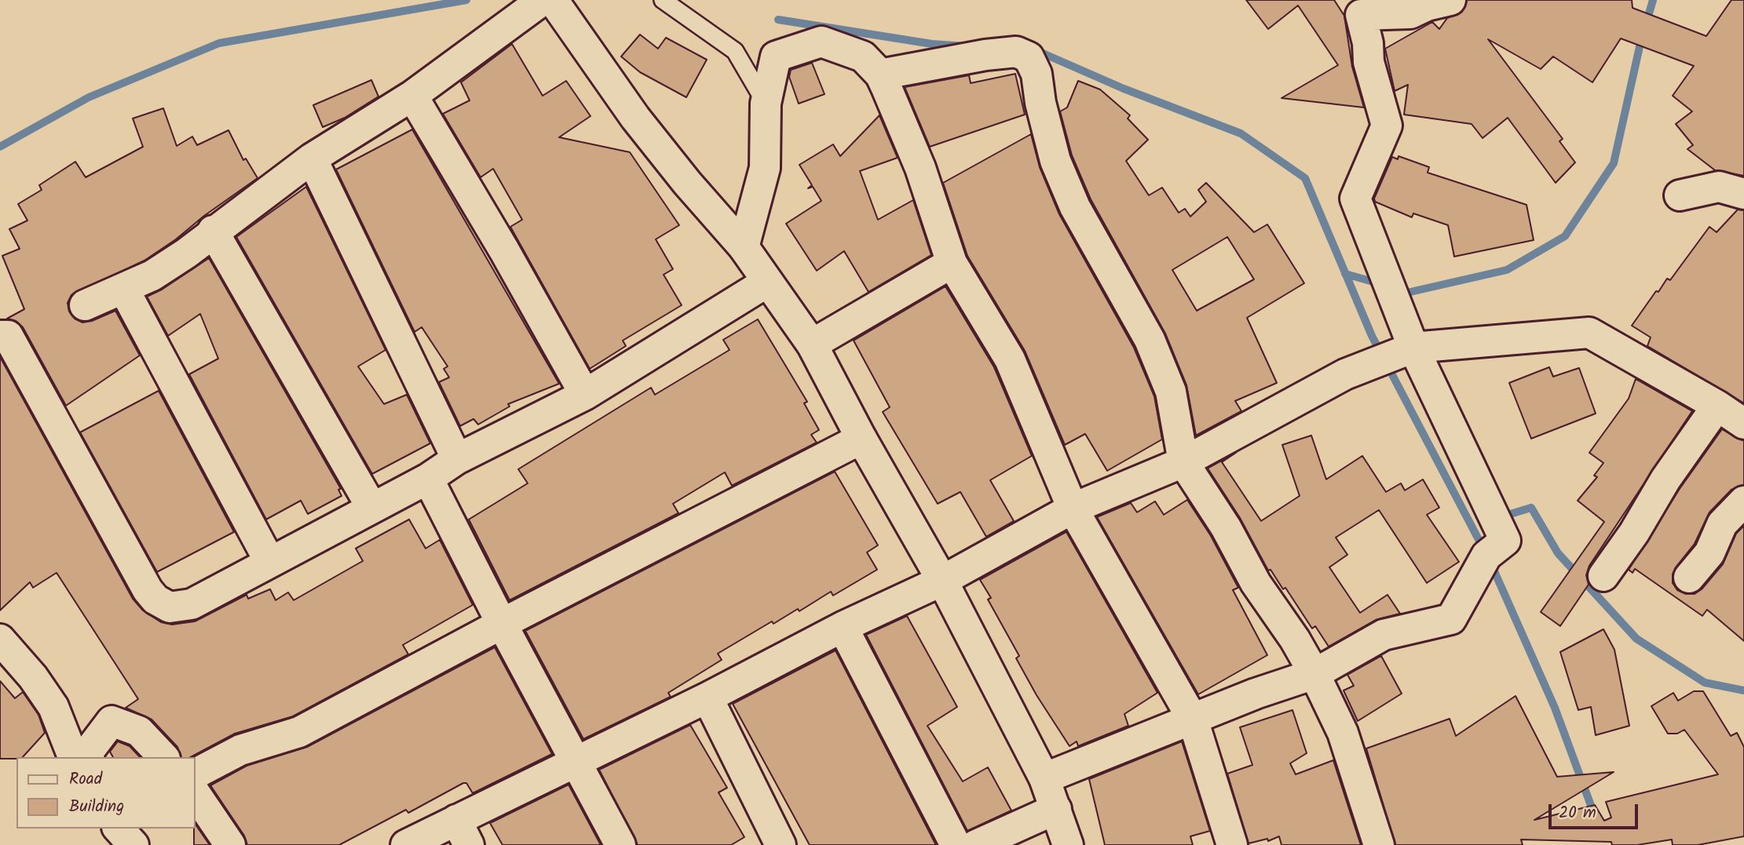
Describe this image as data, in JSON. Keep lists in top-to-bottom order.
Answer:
{
  "legend": ["Road", "Building"],
  "scale_bar": "20 m"
}
